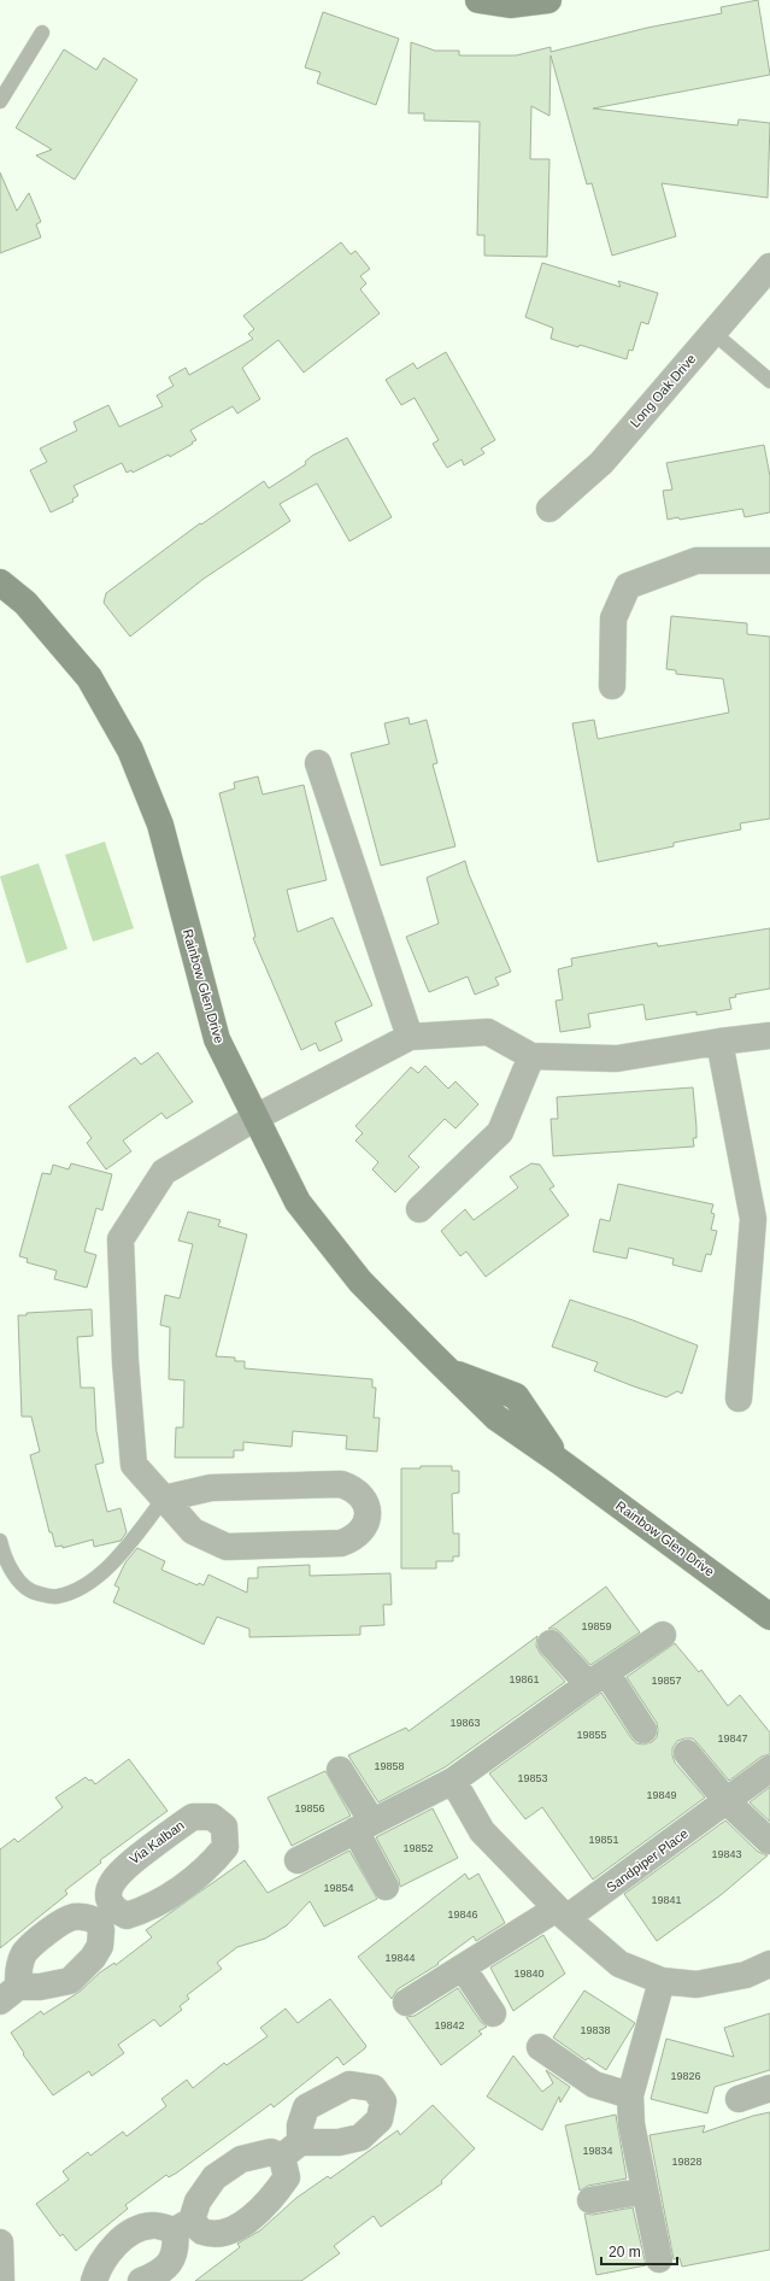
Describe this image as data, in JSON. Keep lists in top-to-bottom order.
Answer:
{
  "streets": {
    "street": ["Long Oak Drive", "Rainbow Glen Drive", "Sandpiper Place"]
  },
  "house_numbers": [
    "19859",
    "19861",
    "19857",
    "19863",
    "19855",
    "19847",
    "19858",
    "19853",
    "19849",
    "19856",
    "19851",
    "19852",
    "19843",
    "19854",
    "19841",
    "19846",
    "19844",
    "19840",
    "19842",
    "19838",
    "19826",
    "19834",
    "19828"
  ],
  "scale_bar": "20 m"
}
